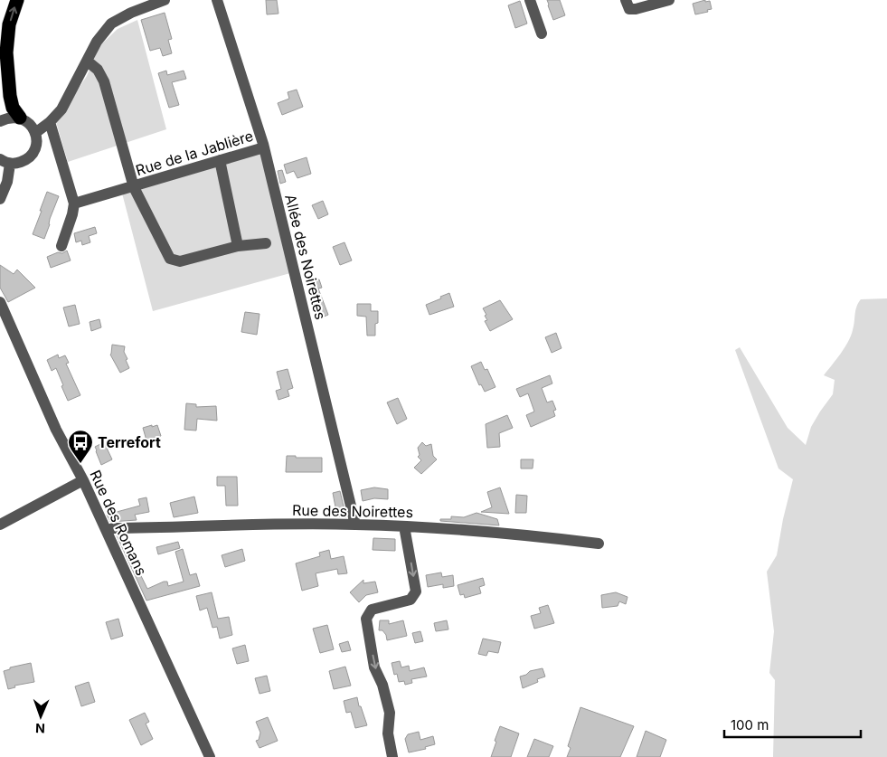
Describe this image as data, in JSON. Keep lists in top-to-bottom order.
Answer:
{
  "streets": {
    "street": [
      "Rue de la Jablière",
      "Allée des Noirettes",
      "Rue des Noirettes",
      "Rue des Romans"
    ]
  },
  "crossings": [
    ["Rue de la Jablière", "Allée des Noirettes"],
    ["Allée des Noirettes", "Rue des Noirettes"],
    ["Rue des Noirettes", "Rue des Romans"]
  ],
  "places": {
    "bus stop": ["Terrefort"]
  },
  "scale_bar": "100 m",
  "north": "bottom"
}
